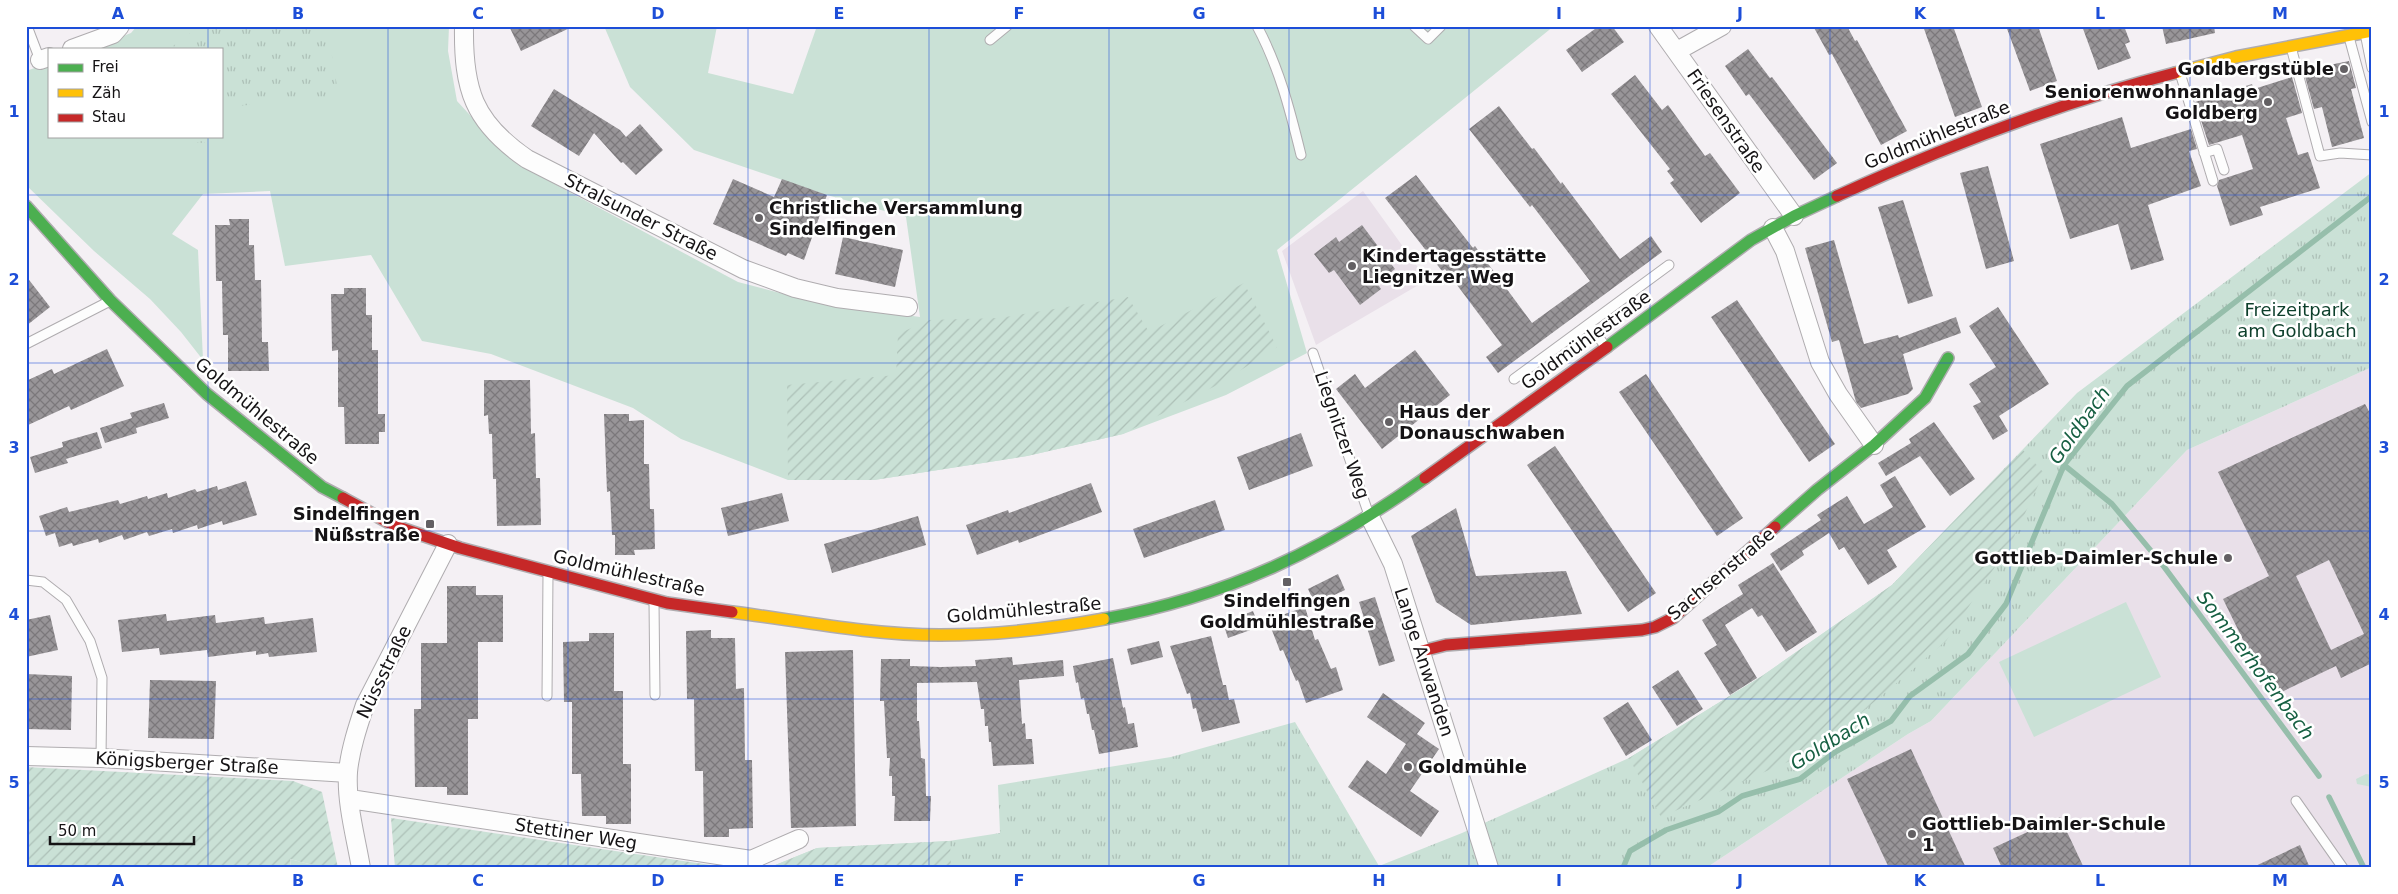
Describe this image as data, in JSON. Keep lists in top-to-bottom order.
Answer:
{
  "streets": {
    "street": [
      "Friesenstraße",
      "Goldmühlestraße",
      "Stralsunder Straße",
      "Sachsenstraße",
      "Lange Anwanden",
      "Nüssstraße",
      "Königsberger Straße",
      "Stettiner Weg"
    ],
    "lane": ["Liegnitzer Weg"]
  },
  "crossings": [
    ["Friesenstraße", "Goldmühlestraße"],
    ["Goldmühlestraße", "Liegnitzer Weg"],
    ["Goldmühlestraße", "Lange Anwanden"],
    ["Goldmühlestraße", "Nüssstraße"],
    ["Liegnitzer Weg", "Lange Anwanden"],
    ["Sachsenstraße", "Lange Anwanden"],
    ["Nüssstraße", "Königsberger Straße"],
    ["Nüssstraße", "Stettiner Weg"]
  ],
  "water": ["Goldbach", "Sommerhofenbach"],
  "parks": ["Freizeitpark am Goldbach"],
  "places": {
    "other": [
      "Goldbergstüble",
      "Seniorenwohnanlage Goldberg",
      "Christliche Versammlung Sindelfingen",
      "Kindertagesstätte Liegnitzer Weg",
      "Haus der Donauschwaben",
      "Gottlieb-Daimler-Schule",
      "Goldmühle",
      "Gottlieb-Daimler-Schule 1"
    ],
    "transit": ["Sindelfingen Nüßstraße", "Sindelfingen Goldmühlestraße"]
  },
  "legend": ["Frei", "Zäh", "Stau"],
  "scale_bar": "50 m",
  "grid": {
    "columns": [
      "A",
      "B",
      "C",
      "D",
      "E",
      "F",
      "G",
      "H",
      "I",
      "J",
      "K",
      "L",
      "M"
    ],
    "rows": [
      "1",
      "2",
      "3",
      "4",
      "5"
    ]
  }
}
